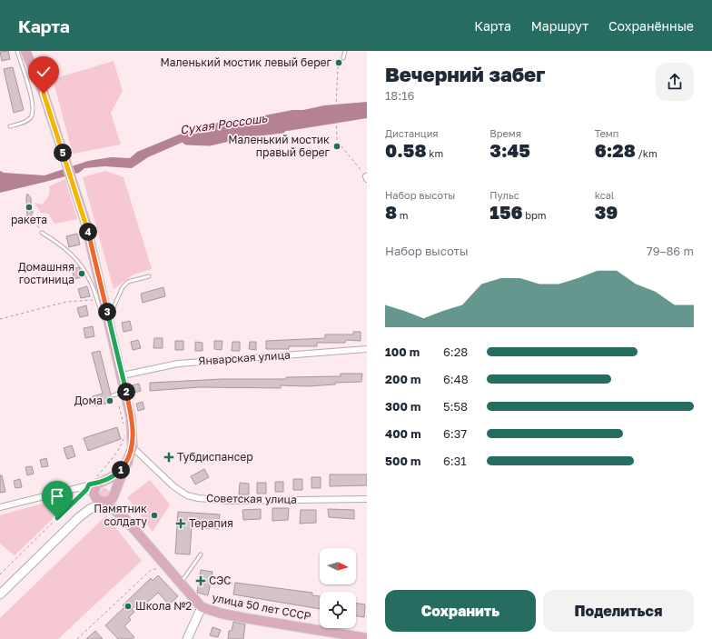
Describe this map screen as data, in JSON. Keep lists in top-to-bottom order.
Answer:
{
  "streets": {
    "main road": ["улица 50 лет СССР"],
    "street": ["Январская улица", "Советская улица"]
  },
  "water": ["Сухая Россошь"],
  "places": {
    "other": [
      "Маленький мостик левый берег",
      "Маленький мостик правый берег",
      "ракета",
      "Домашняя гостиница",
      "Дома",
      "Памятник солдату",
      "Школа №2"
    ],
    "health": ["Тубдиспансер", "Терапия", "СЭС"]
  },
  "north": "right",
  "page": {
    "header": "Карта",
    "nav": ["Карта", "Маршрут", "Сохранённые"],
    "heading": ["Вечерний забег", "18:16"],
    "stats": [
      ["Дистанция", "0.58 km"],
      ["Время", "3:45"],
      ["Темп", "6:28 /km"],
      ["Набор высоты", "8 m"],
      ["Пульс", "156 bpm"],
      ["kcal", "39"]
    ],
    "pins": [
      "5",
      "4",
      "3",
      "2",
      "1"
    ],
    "chart": ["Набор высоты", "79–86 m"],
    "list": [
      {
        "name": "100 m",
        "note": "6:28"
      },
      {
        "name": "200 m",
        "note": "6:48"
      },
      {
        "name": "300 m",
        "note": "5:58"
      },
      {
        "name": "400 m",
        "note": "6:37"
      },
      {
        "name": "500 m",
        "note": "6:31"
      }
    ],
    "buttons": ["Сохранить", "Поделиться"]
  }
}
